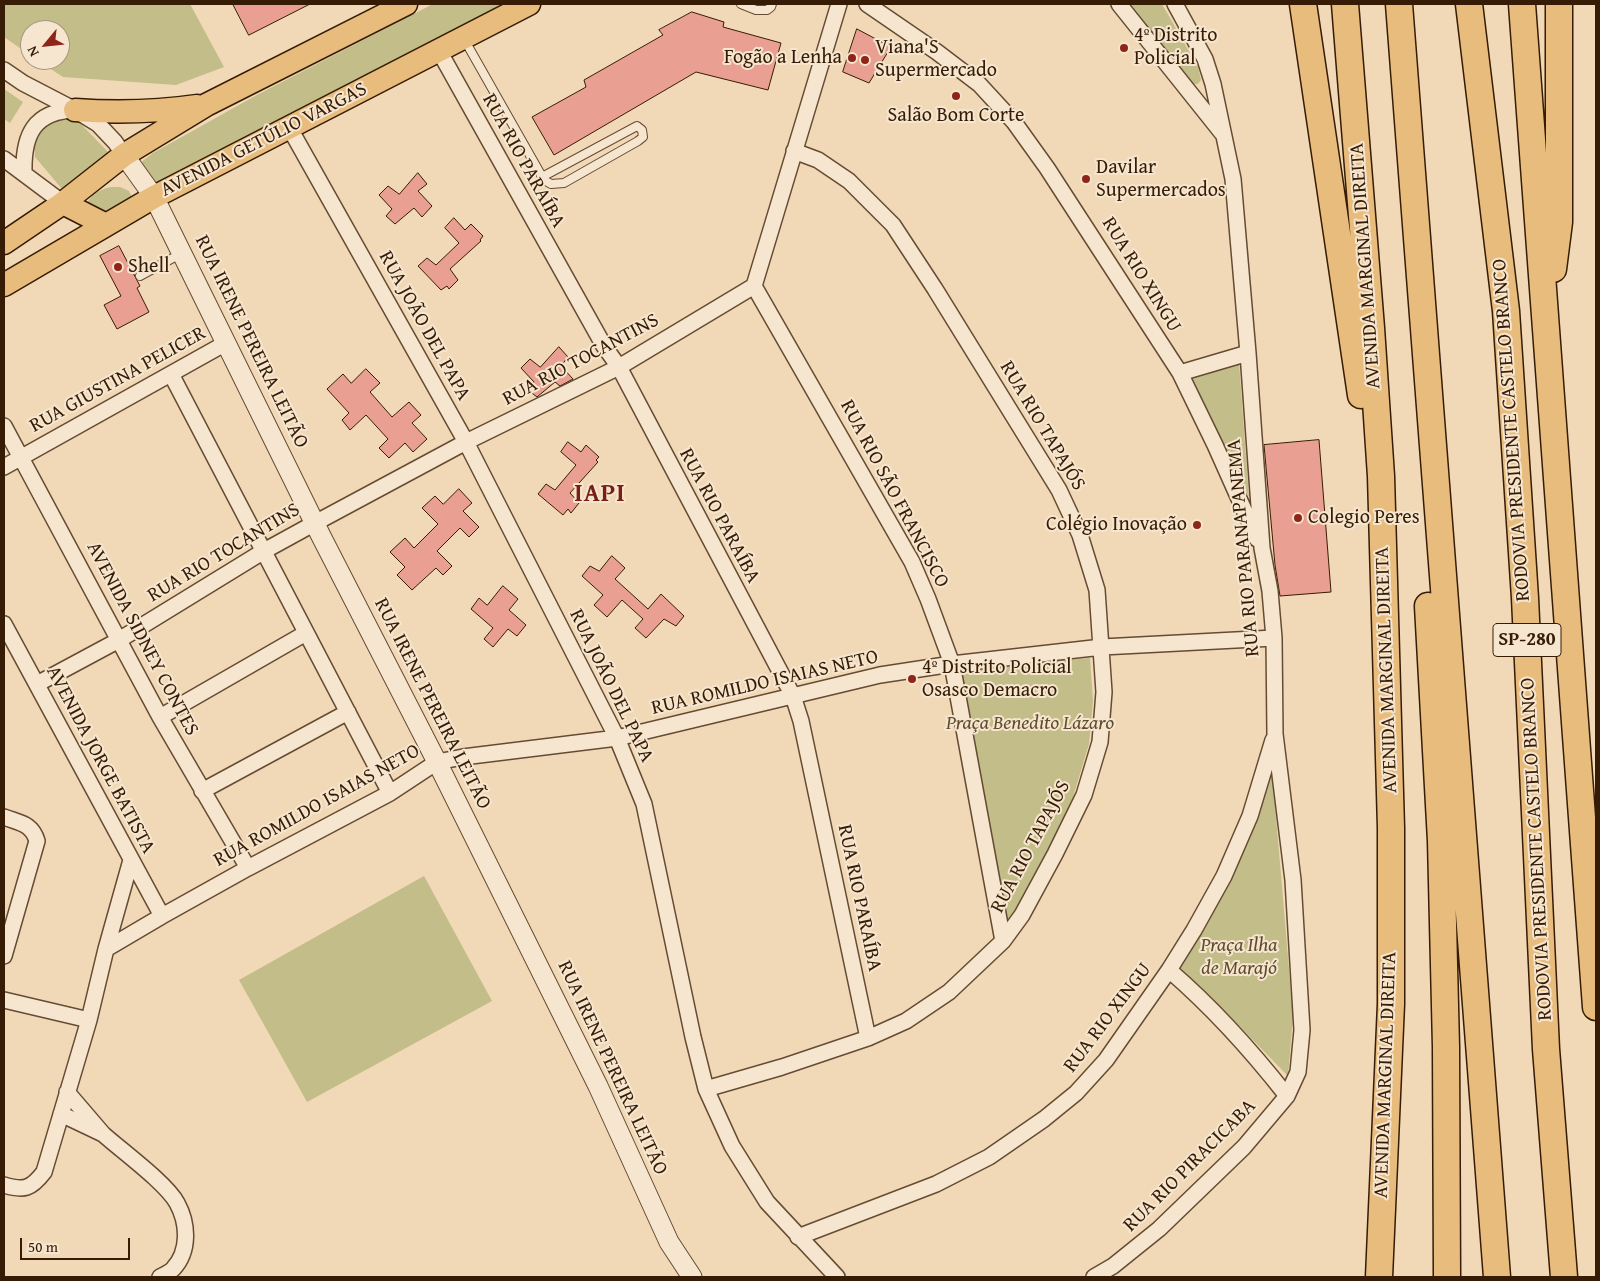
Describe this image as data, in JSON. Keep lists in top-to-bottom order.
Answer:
{
  "streets": {
    "highway": ["AVENIDA MARGINAL DIREITA", "RODOVIA PRESIDENTE CASTELO BRANCO", "SP-280"],
    "main road": ["AVENIDA GETÚLIO VARGAS"],
    "street": [
      "RUA RIO PARAÍBA",
      "RUA RIO XINGU",
      "RUA JOÃO DEL PAPA",
      "RUA IRENE PEREIRA LEITÃO",
      "RUA RIO TOCANTINS",
      "RUA GIUSTINA PELICER",
      "RUA RIO TAPAJÓS",
      "RUA RIO SÃO FRANCISCO",
      "RUA RIO PARANAPANEMA",
      "AVENIDA SIDNEY CONTES",
      "RUA ROMILDO ISAIAS NETO",
      "AVENIDA JORGE BATISTA",
      "RUA RIO PIRACICABA"
    ]
  },
  "crossings": [
    ["AVENIDA GETÚLIO VARGAS", "RUA RIO PARAÍBA"],
    ["AVENIDA GETÚLIO VARGAS", "RUA JOÃO DEL PAPA"],
    ["AVENIDA GETÚLIO VARGAS", "RUA IRENE PEREIRA LEITÃO"],
    ["RUA RIO PARAÍBA", "RUA RIO TOCANTINS"],
    ["RUA RIO PARAÍBA", "RUA RIO TAPAJÓS"],
    ["RUA RIO PARAÍBA", "RUA ROMILDO ISAIAS NETO"],
    ["RUA RIO XINGU", "RUA JOÃO DEL PAPA"],
    ["RUA RIO XINGU", "RUA RIO PARANAPANEMA"],
    ["RUA JOÃO DEL PAPA", "RUA RIO TOCANTINS"],
    ["RUA JOÃO DEL PAPA", "RUA RIO TAPAJÓS"],
    ["RUA JOÃO DEL PAPA", "RUA ROMILDO ISAIAS NETO"],
    ["RUA IRENE PEREIRA LEITÃO", "RUA RIO TOCANTINS"],
    ["RUA IRENE PEREIRA LEITÃO", "RUA GIUSTINA PELICER"],
    ["RUA IRENE PEREIRA LEITÃO", "RUA ROMILDO ISAIAS NETO"],
    ["RUA RIO TOCANTINS", "RUA RIO SÃO FRANCISCO"],
    ["RUA RIO TOCANTINS", "AVENIDA SIDNEY CONTES"],
    ["RUA RIO TOCANTINS", "AVENIDA JORGE BATISTA"],
    ["RUA GIUSTINA PELICER", "AVENIDA SIDNEY CONTES"],
    ["RUA RIO TAPAJÓS", "RUA RIO SÃO FRANCISCO"],
    ["RUA RIO TAPAJÓS", "RUA ROMILDO ISAIAS NETO"],
    ["RUA RIO SÃO FRANCISCO", "RUA ROMILDO ISAIAS NETO"],
    ["RUA RIO PARANAPANEMA", "RUA ROMILDO ISAIAS NETO"],
    ["RUA RIO PARANAPANEMA", "RUA RIO PIRACICABA"],
    ["AVENIDA SIDNEY CONTES", "RUA ROMILDO ISAIAS NETO"],
    ["RUA ROMILDO ISAIAS NETO", "AVENIDA JORGE BATISTA"]
  ],
  "districts": ["IAPI"],
  "parks": ["Praça Benedito Lázaro", "Praça Ilha de Marajó"],
  "places": [
    "4º Distrito Policial",
    "Fogão a Lenha",
    "Viana'S Supermercado",
    "Salão Bom Corte",
    "Davilar Supermercados",
    "Shell",
    "Colegio Peres",
    "Colégio Inovação",
    "4º Distrito Policial Osasco Demacro"
  ],
  "scale_bar": "50 m",
  "north": "bottom left"
}
